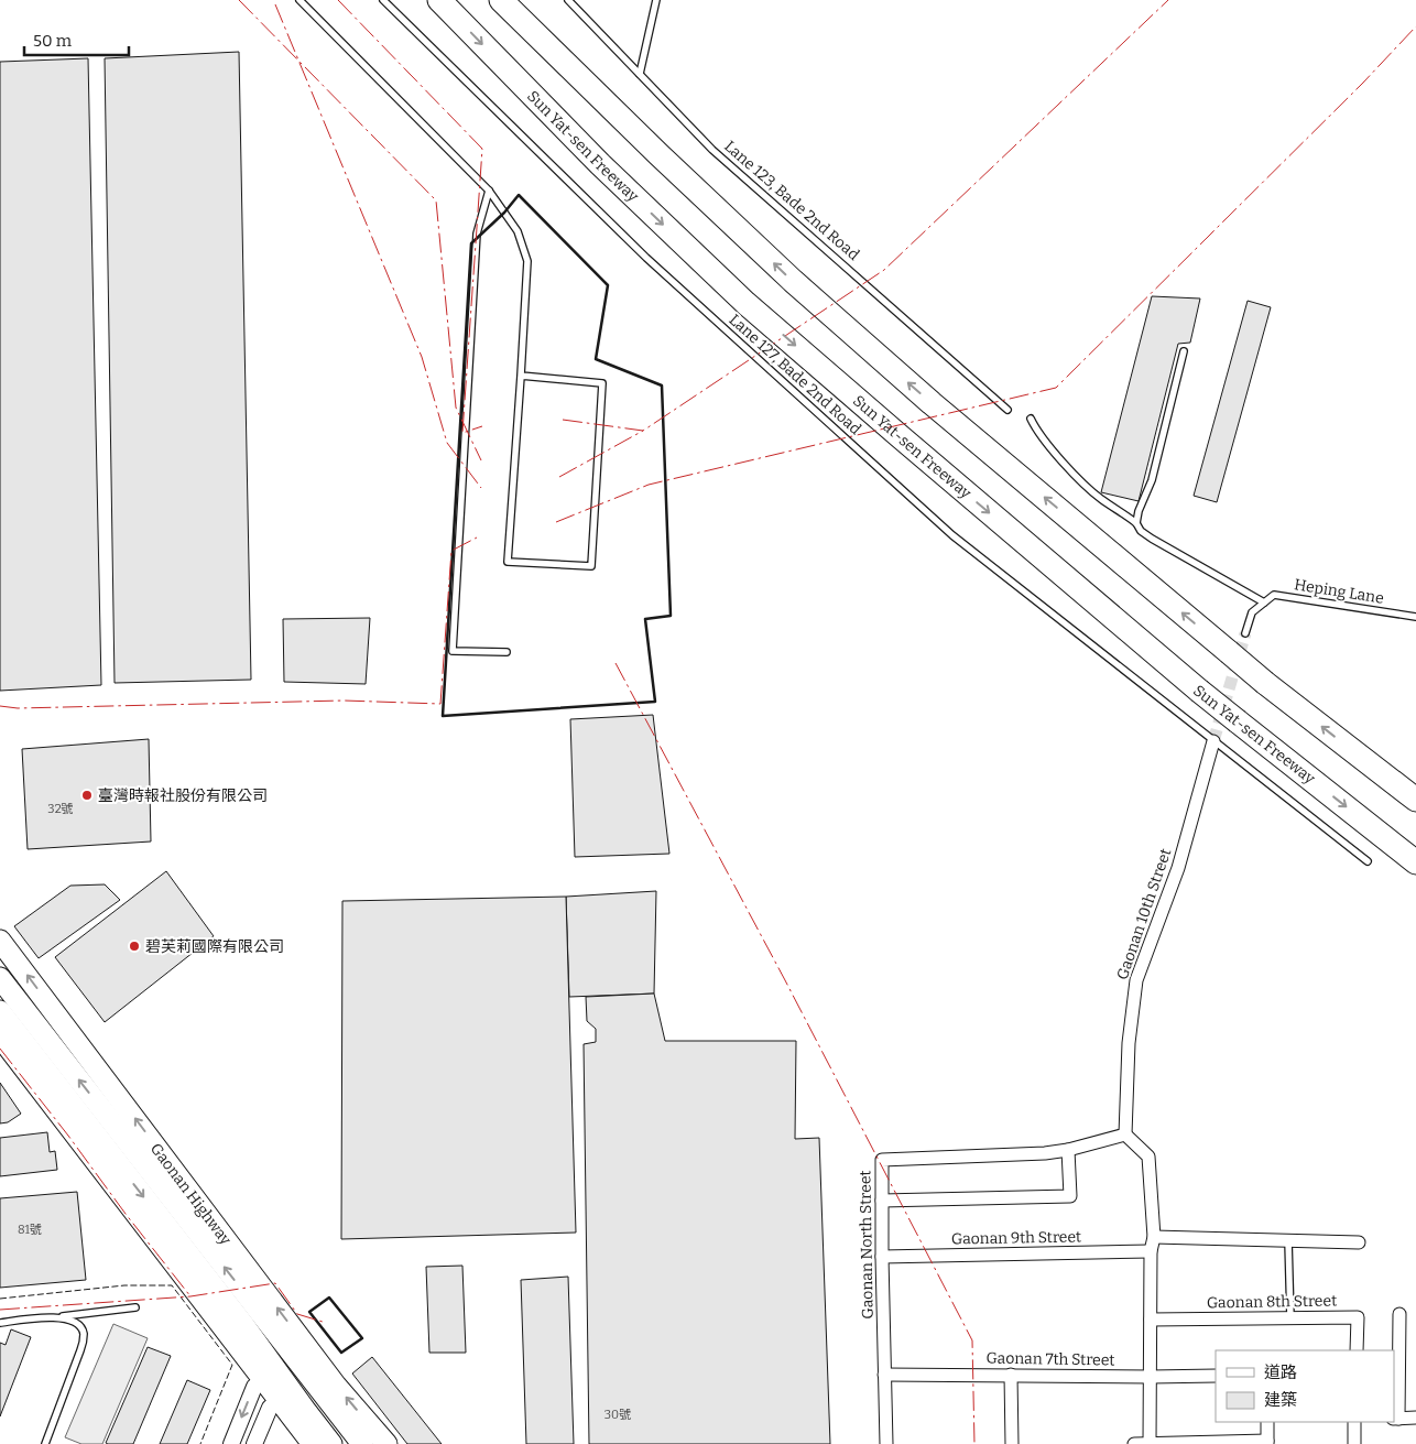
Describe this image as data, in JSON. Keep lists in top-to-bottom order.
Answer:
{
  "streets": {
    "highway": ["Sun Yat-sen Freeway"],
    "main road": ["Gaonan Highway"],
    "street": [
      "Gaonan 10th Street",
      "Gaonan 9th Street",
      "Gaonan North Street",
      "Gaonan 8th Street",
      "Gaonan 7th Street"
    ],
    "lane": ["Lane 123, Bade 2nd Road", "Lane 127, Bade 2nd Road", "Heping Lane"]
  },
  "crossings": [
    ["Lane 127, Bade 2nd Road", "Gaonan 10th Street"],
    ["Gaonan 10th Street", "Gaonan North Street"],
    ["Gaonan 9th Street", "Gaonan North Street"],
    ["Gaonan North Street", "Gaonan 7th Street"]
  ],
  "places": ["臺灣時報社股份有限公司", "碧芙莉國際有限公司"],
  "house_numbers": ["32號", "81號", "30號"],
  "legend": ["道路", "建築"],
  "scale_bar": "50 m"
}
